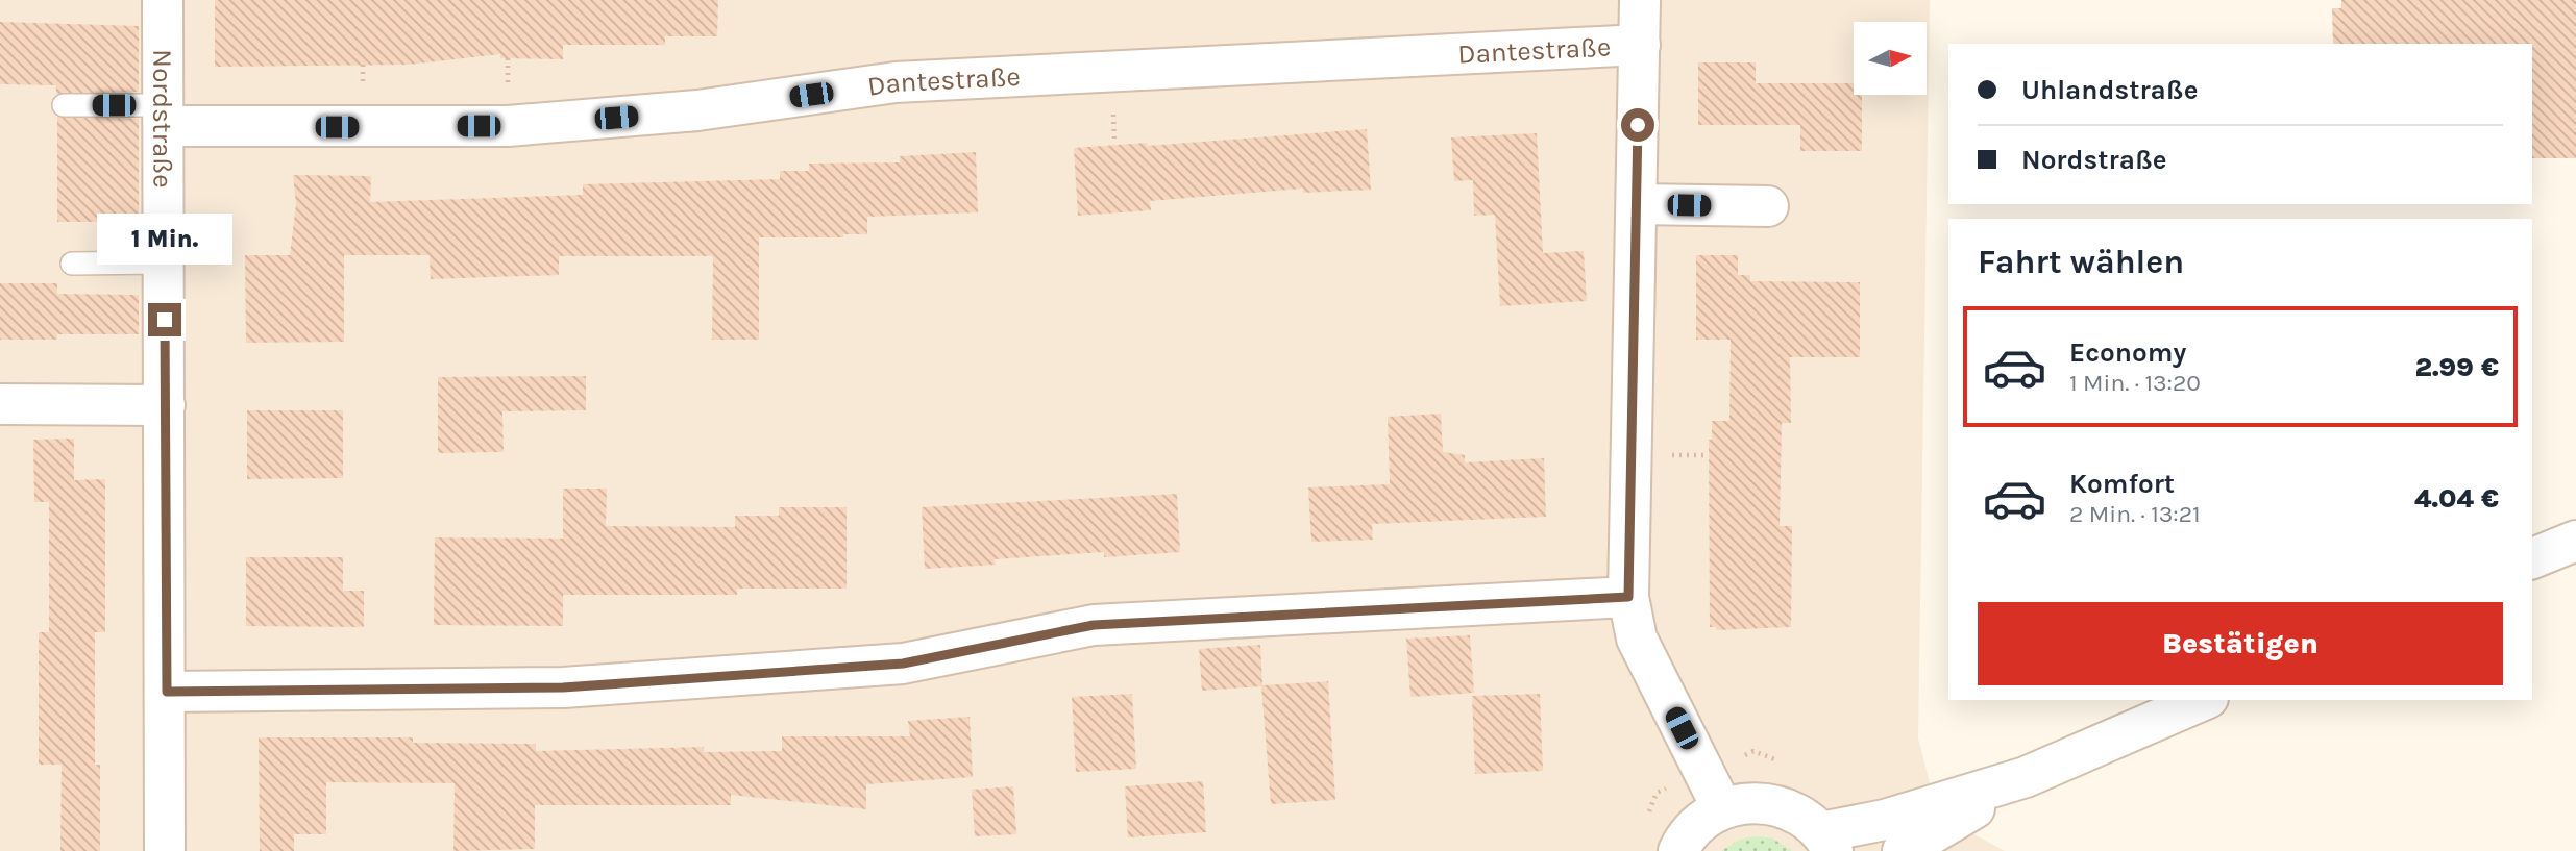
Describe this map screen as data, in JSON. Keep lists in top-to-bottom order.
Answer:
{
  "streets": {
    "street": ["Dantestraße", "Nordstraße"]
  },
  "crossings": [
    ["Dantestraße", "Nordstraße"]
  ],
  "north": "right",
  "page": {
    "banner": ["Uhlandstraße", "Nordstraße"],
    "bubble": "1 Min.",
    "heading": "Fahrt wählen",
    "list": [
      {
        "name": "Economy",
        "note": "1 Min. · 13:20",
        "value": "2.99 €"
      },
      {
        "name": "Komfort",
        "note": "2 Min. · 13:21",
        "value": "4.04 €"
      }
    ],
    "buttons": "Bestätigen"
  }
}
